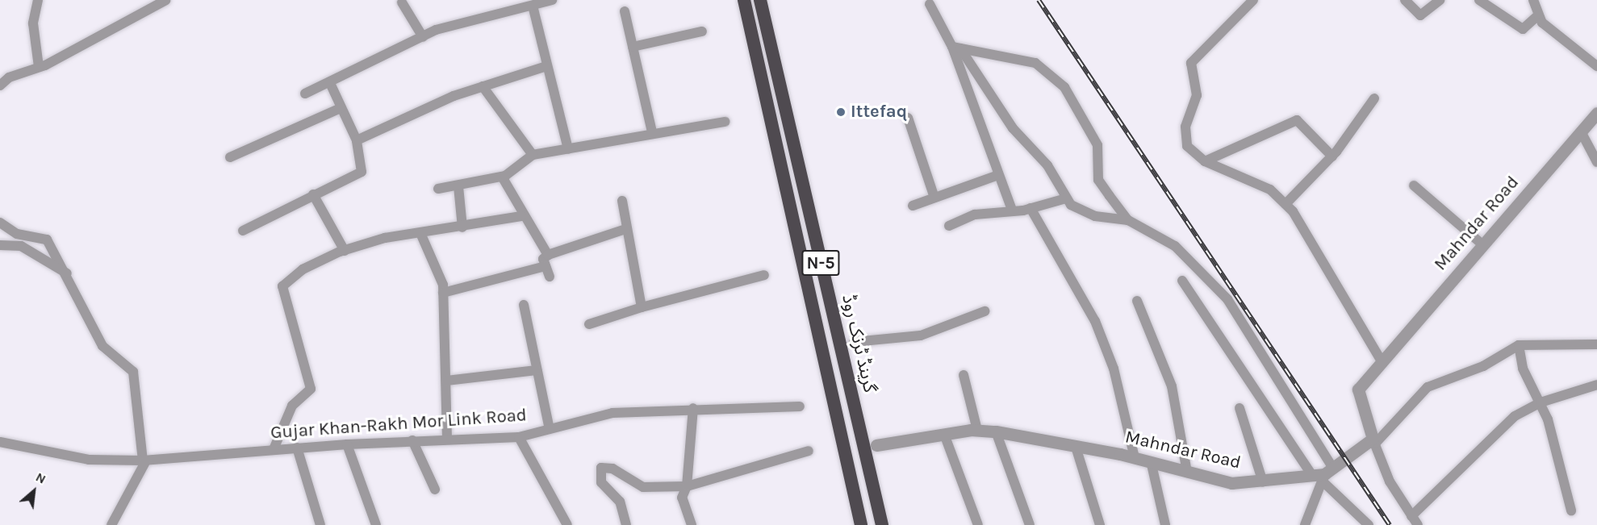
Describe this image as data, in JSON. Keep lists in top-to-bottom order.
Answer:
{
  "streets": {
    "highway": ["N-5", "گرینڈ ٹرنک روڈ"],
    "street": ["Mahndar Road", "Gujar Khan-Rakh Mor Link Road"]
  },
  "places": ["Ittefaq"],
  "north": "top right"
}
